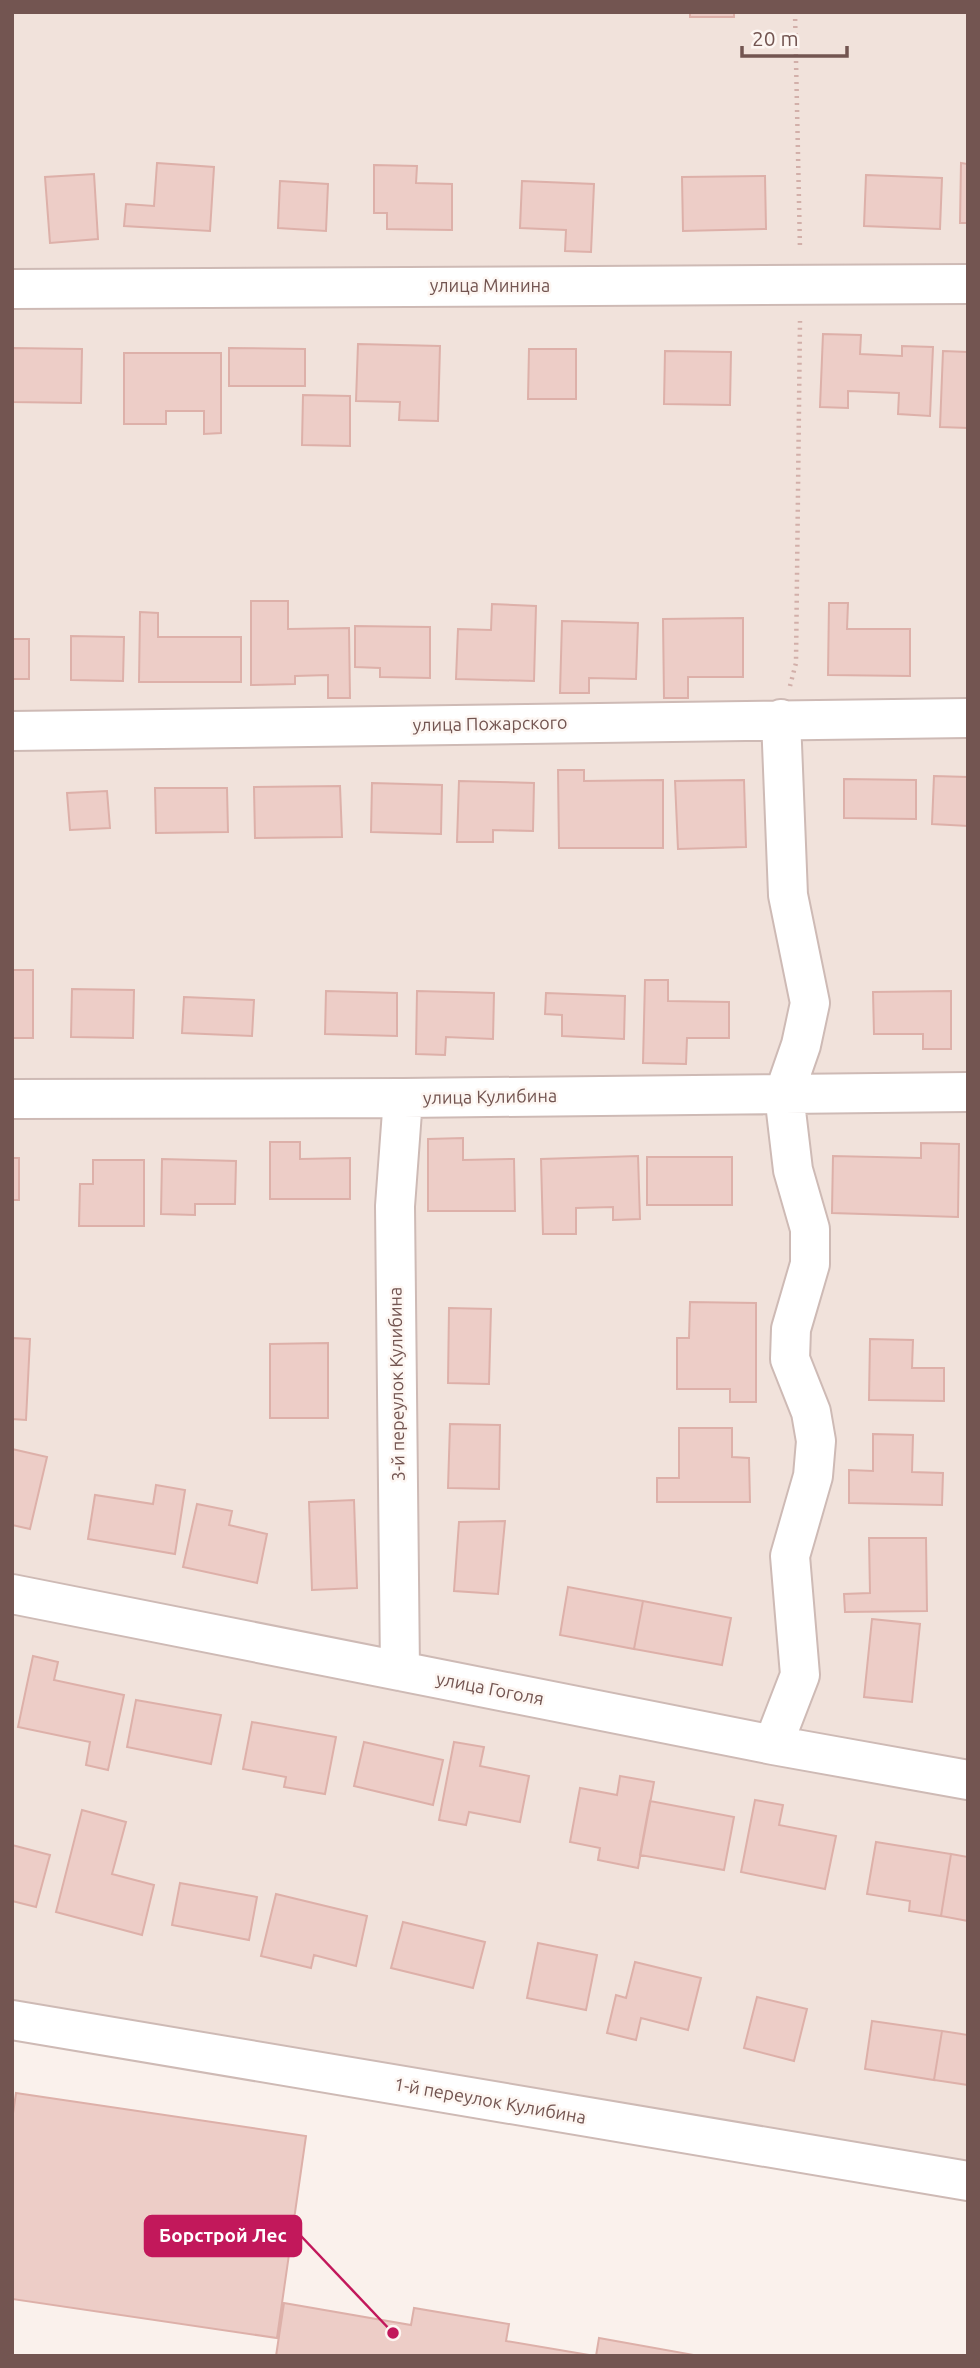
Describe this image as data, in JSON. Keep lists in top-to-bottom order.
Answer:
{
  "streets": {
    "street": [
      "улица Минина",
      "улица Пожарского",
      "улица Кулибина",
      "3-й переулок Кулибина",
      "улица Гоголя",
      "1-й переулок Кулибина"
    ]
  },
  "crossings": [
    ["улица Кулибина", "3-й переулок Кулибина"],
    ["3-й переулок Кулибина", "улица Гоголя"]
  ],
  "places": ["Борстрой Лес"],
  "scale_bar": "20 m"
}
